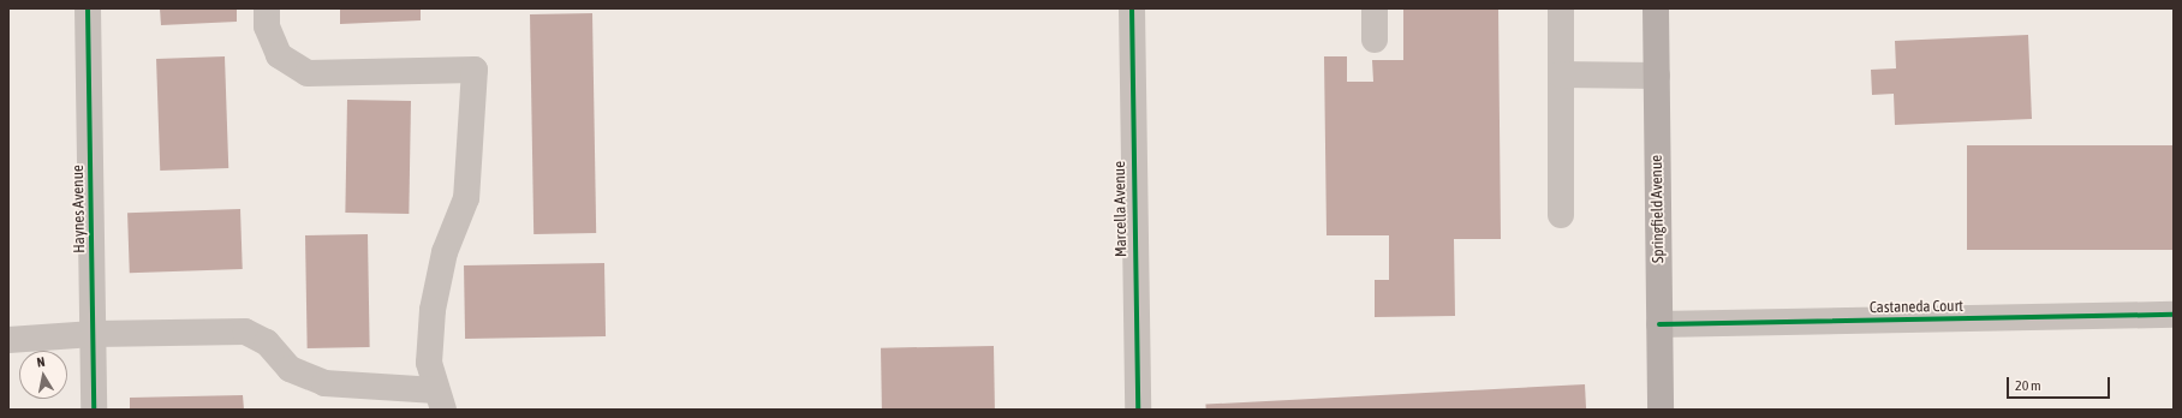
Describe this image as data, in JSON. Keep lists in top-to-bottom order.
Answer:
{
  "streets": {
    "main road": ["Springfield Avenue"],
    "street": ["Haynes Avenue", "Marcella Avenue", "Castaneda Court"]
  },
  "crossings": [
    ["Springfield Avenue", "Castaneda Court"]
  ],
  "scale_bar": "20 m",
  "north": "top"
}
